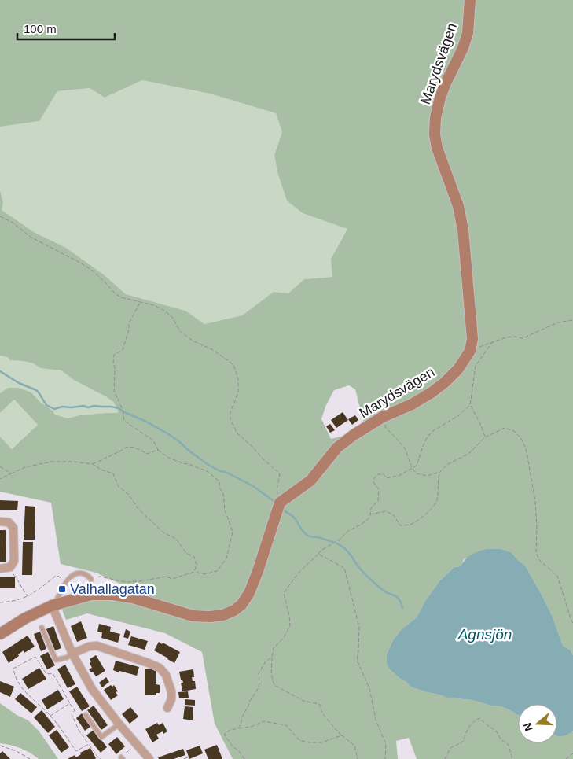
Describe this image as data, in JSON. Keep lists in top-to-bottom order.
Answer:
{
  "streets": {
    "street": ["Marydsvägen"]
  },
  "water": ["Agnsjön"],
  "places": {
    "transit": ["Valhallagatan"]
  },
  "scale_bar": "100 m",
  "north": "left"
}
